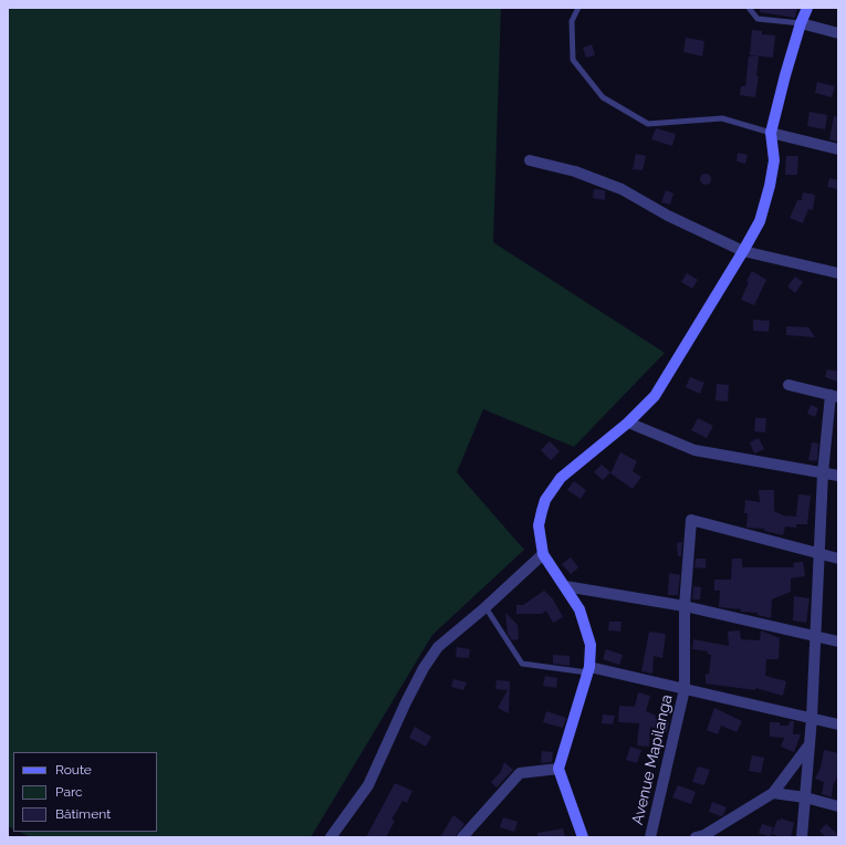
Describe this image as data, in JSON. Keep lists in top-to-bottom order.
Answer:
{
  "streets": {
    "street": ["Avenue Mapilanga"]
  },
  "legend": ["Route", "Parc", "Bâtiment"]
}
